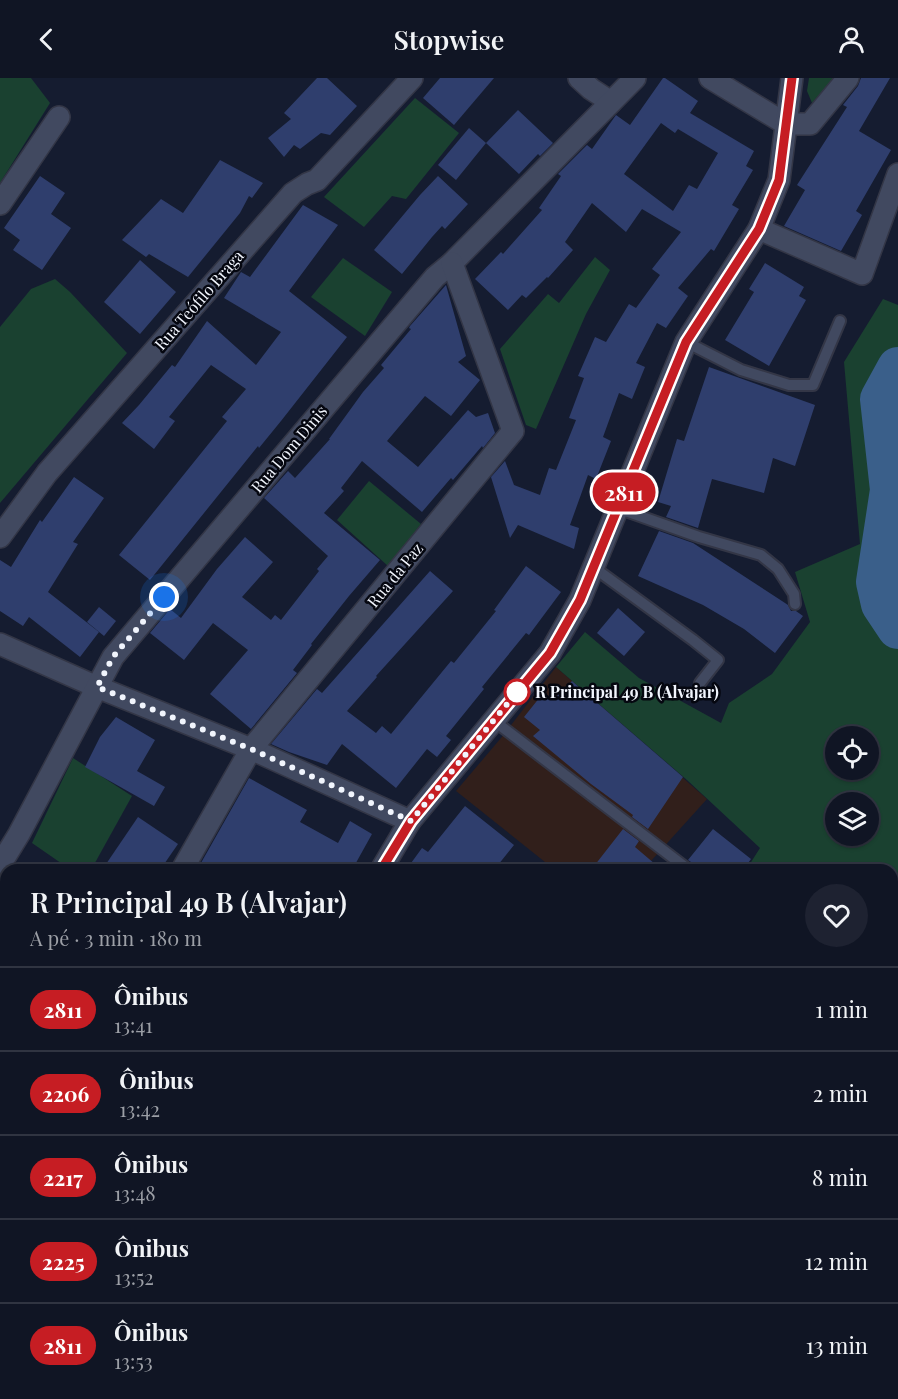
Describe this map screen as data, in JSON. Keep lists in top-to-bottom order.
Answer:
{
  "streets": {
    "street": ["Rua Teófilo Braga", "Rua Dom Dinis", "Rua da Paz"]
  },
  "crossings": [
    ["Rua Dom Dinis", "Rua da Paz"]
  ],
  "places": ["R Principal 49 B (Alvajar)"],
  "lines": ["bus line 2811"],
  "page": {
    "header": "Stopwise",
    "on_map": "2811",
    "heading": ["R Principal 49 B (Alvajar)", "A pé · 3 min · 180 m"],
    "list": [
      {
        "mark": "2811",
        "name": "Ônibus",
        "note": "13:41",
        "value": "1 min"
      },
      {
        "mark": "2206",
        "name": "Ônibus",
        "note": "13:42",
        "value": "2 min"
      },
      {
        "mark": "2217",
        "name": "Ônibus",
        "note": "13:48",
        "value": "8 min"
      },
      {
        "mark": "2225",
        "name": "Ônibus",
        "note": "13:52",
        "value": "12 min"
      },
      {
        "mark": "2811",
        "name": "Ônibus",
        "note": "13:53",
        "value": "13 min"
      }
    ]
  }
}
